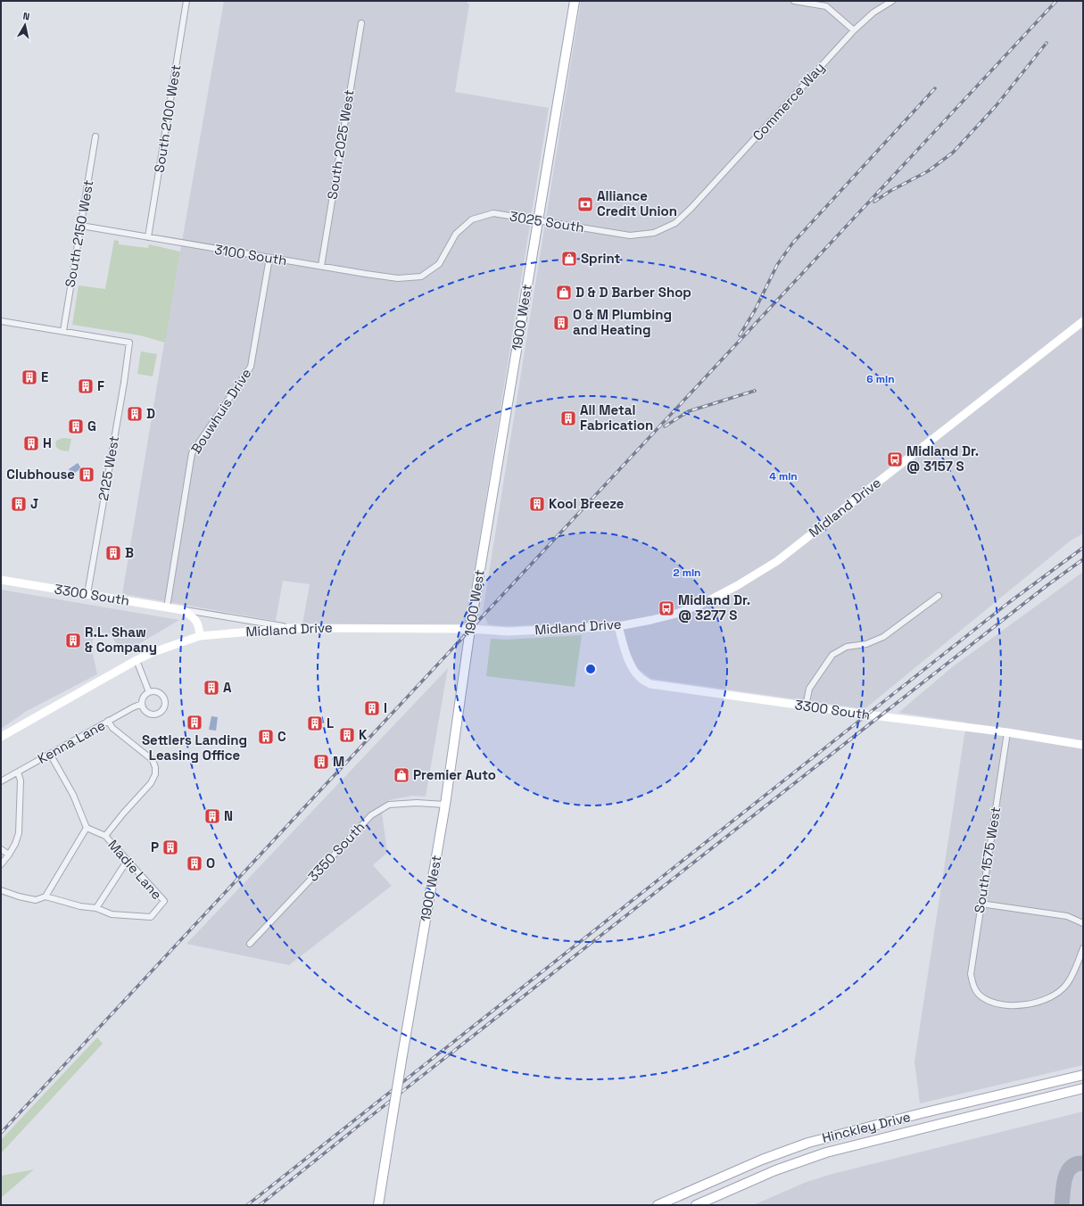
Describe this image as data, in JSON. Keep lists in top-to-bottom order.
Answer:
{
  "streets": {
    "main road": ["1900 West", "Hinckley Drive"],
    "street": [
      "Commerce Way",
      "South 2100 West",
      "South 2025 West",
      "3025 South",
      "South 2150 West",
      "3100 South",
      "Bouwhuis Drive",
      "2125 West",
      "Midland Drive",
      "3300 South",
      "Kenna Lane",
      "3350 South",
      "South 1575 West",
      "Madie Lane"
    ]
  },
  "crossings": [
    ["Commerce Way", "3025 South"],
    ["South 2100 West", "3100 South"],
    ["South 2025 West", "3100 South"],
    ["3025 South", "3100 South"],
    ["3025 South", "1900 West"],
    ["South 2150 West", "3100 South"],
    ["South 2150 West", "2125 West"],
    ["3100 South", "Bouwhuis Drive"],
    ["1900 West", "Midland Drive"],
    ["1900 West", "3350 South"],
    ["Bouwhuis Drive", "3300 South"],
    ["2125 West", "3300 South"],
    ["Midland Drive", "3300 South"],
    ["3300 South", "South 1575 West"]
  ],
  "places": {
    "bank": ["Alliance Credit Union"],
    "shop": ["Sprint", "D & D Barber Shop", "Premier Auto"],
    "building": [
      "O & M Plumbing and Heating",
      "E",
      "F",
      "D",
      "All Metal Fabrication",
      "G",
      "H",
      "Clubhouse",
      "J",
      "Kool Breeze",
      "B",
      "R.L. Shaw & Company",
      "A",
      "I",
      "Settlers Landing Leasing Office",
      "L",
      "K",
      "C",
      "M",
      "N",
      "P",
      "O"
    ],
    "bus stop": ["Midland Dr. @ 3157 S", "Midland Dr. @ 3277 S"]
  },
  "north": "top",
  "rings": ["6 min", "4 min", "2 min"]
}
